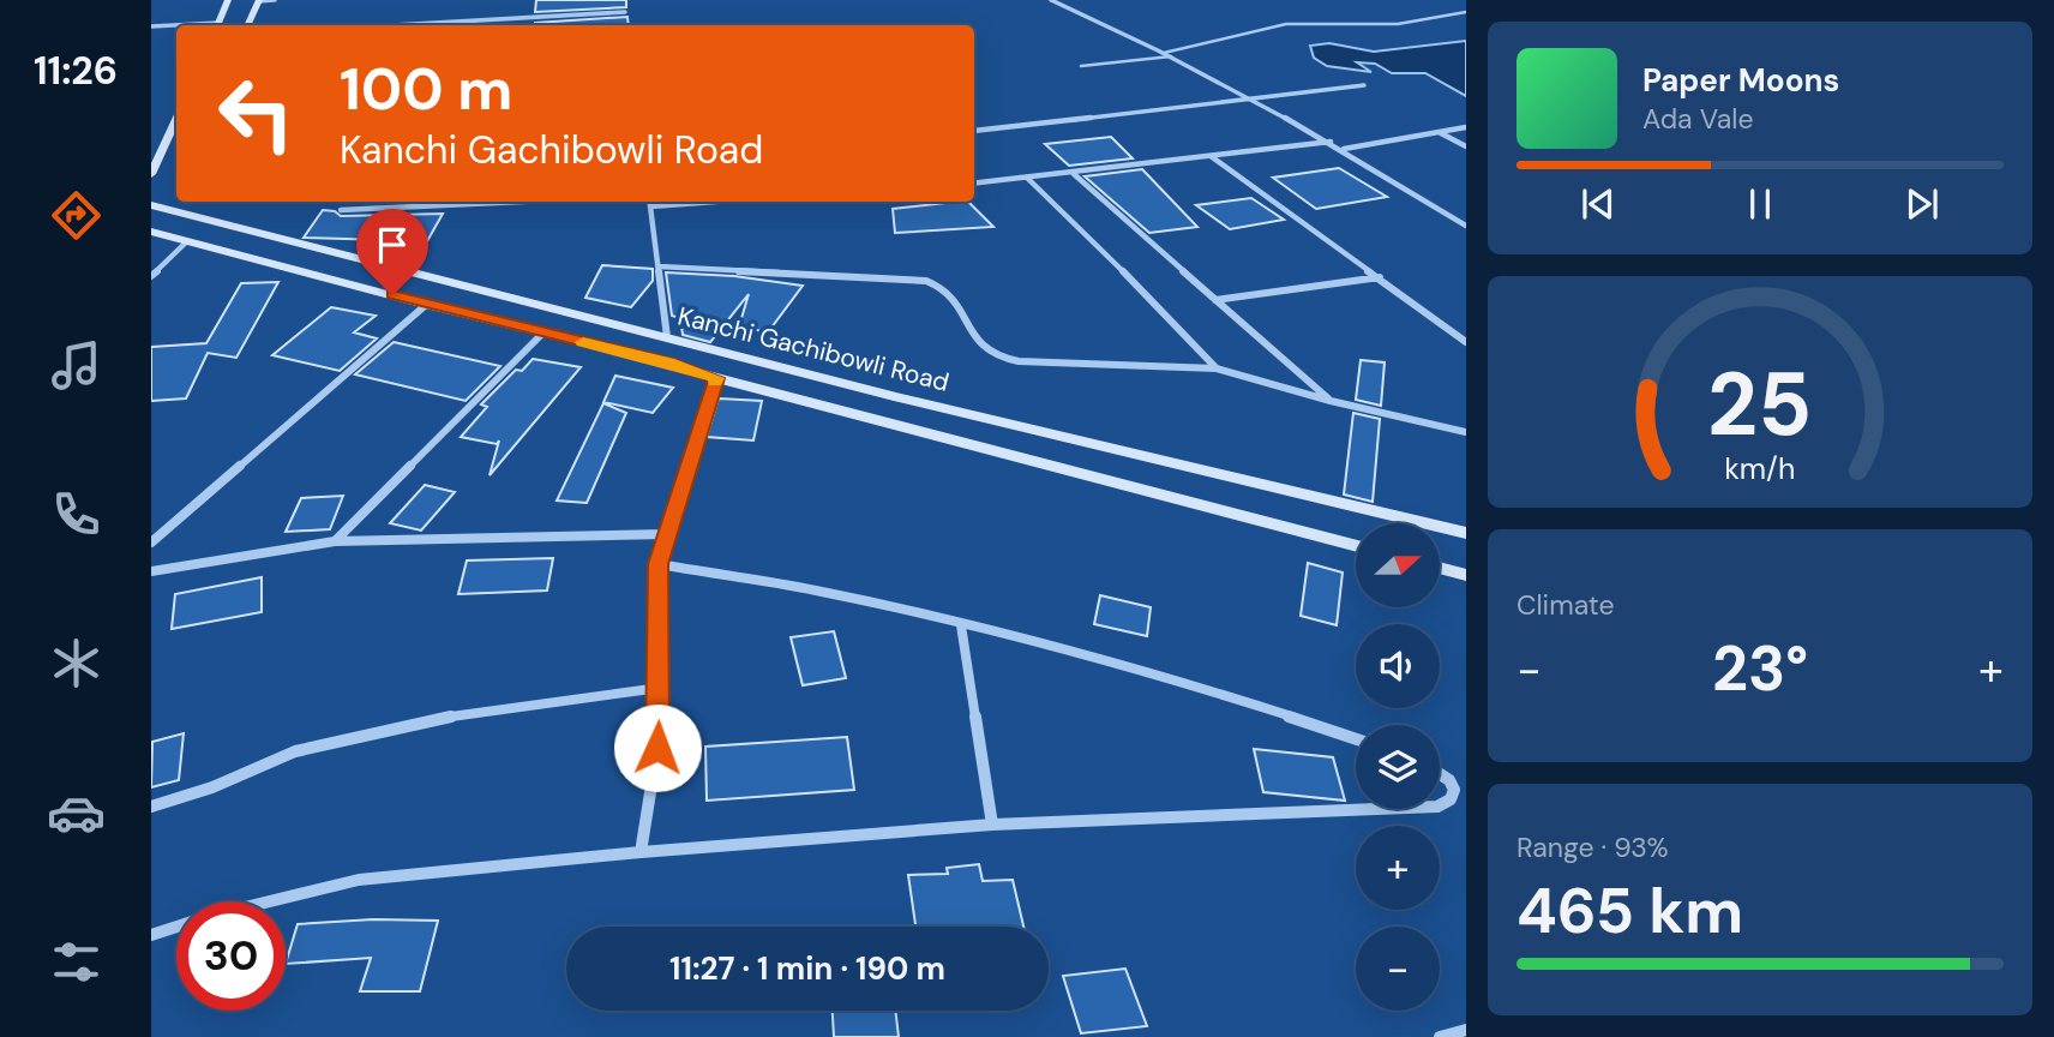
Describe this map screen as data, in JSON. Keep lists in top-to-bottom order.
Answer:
{
  "streets": {
    "main road": ["Kanchi Gachibowli Road"]
  },
  "north": "right",
  "page": {
    "tabs": "11:26",
    "turn": ["100 m", "Kanchi Gachibowli Road"],
    "song": ["Paper Moons", "Ada Vale"],
    "map_buttons": ["+", "−"],
    "tile": [
      "Climate",
      ["Range · 93%", "465 km"]
    ],
    "heat": ["−", "23°", "+"],
    "limit": "30",
    "trip": "11:27 · 1 min · 190 m",
    "gauge": ["25", "km/h"]
  }
}
